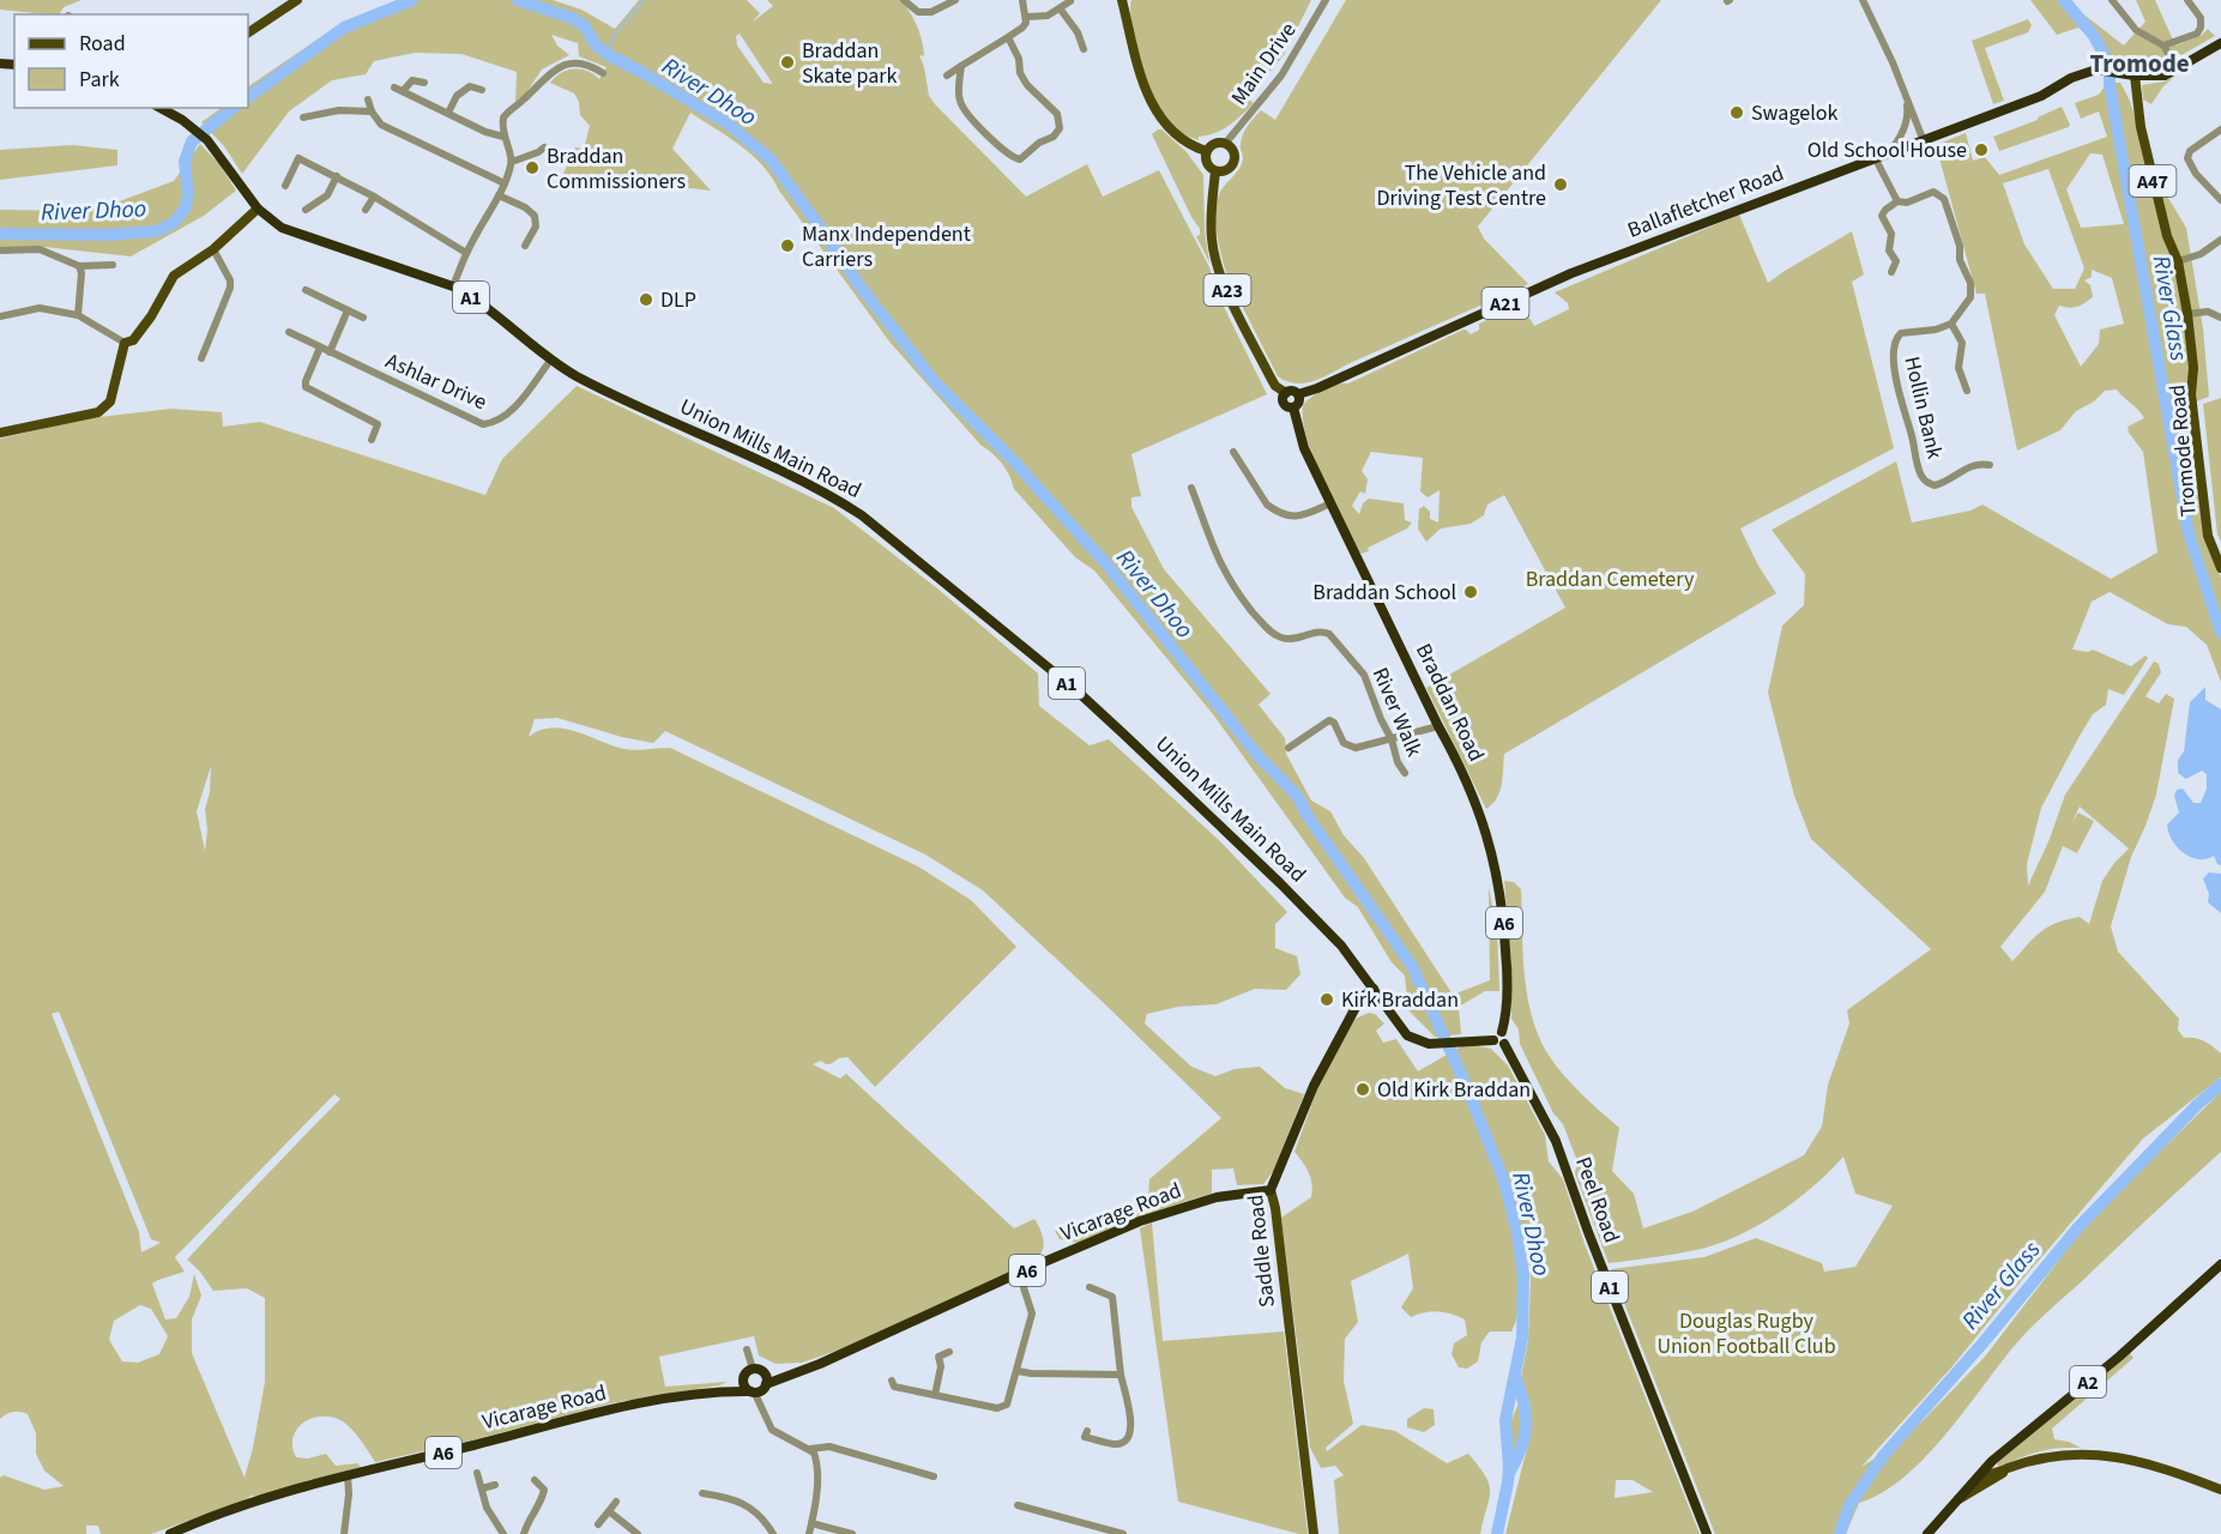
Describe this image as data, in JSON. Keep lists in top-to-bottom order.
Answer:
{
  "streets": {
    "highway": [
      "Ballafletcher Road",
      "A1",
      "A21",
      "Union Mills Main Road",
      "Braddan Road",
      "A6",
      "Peel Road",
      "Vicarage Road",
      "Saddle Road",
      "A2"
    ],
    "main road": ["A47", "A23", "Tromode Road"],
    "street": [
      "Main Drive",
      "Ashlar Drive",
      "Hollin Bank",
      "River Walk"
    ]
  },
  "crossings": [
    ["Main Drive", "A23"],
    ["Ballafletcher Road", "A23"],
    ["Ballafletcher Road", "A21"],
    ["Ballafletcher Road", "Tromode Road"],
    ["Ballafletcher Road", "Braddan Road"],
    ["A23", "Braddan Road"],
    ["A21", "Tromode Road"],
    ["Ashlar Drive", "Union Mills Main Road"],
    ["Union Mills Main Road", "Braddan Road"],
    ["Union Mills Main Road", "Peel Road"],
    ["Union Mills Main Road", "Saddle Road"],
    ["Braddan Road", "Peel Road"],
    ["Vicarage Road", "Saddle Road"]
  ],
  "districts": ["Tromode"],
  "water": ["River Dhoo", "River Glass"],
  "parks": ["Braddan Cemetery", "Douglas Rugby Union Football Club"],
  "places": [
    "Braddan Skate park",
    "Swagelok",
    "Old School House",
    "Braddan Commissioners",
    "The Vehicle and Driving Test Centre",
    "Manx Independent Carriers",
    "DLP",
    "Braddan School",
    "Kirk Braddan",
    "Old Kirk Braddan"
  ],
  "legend": ["Road", "Park"]
}
